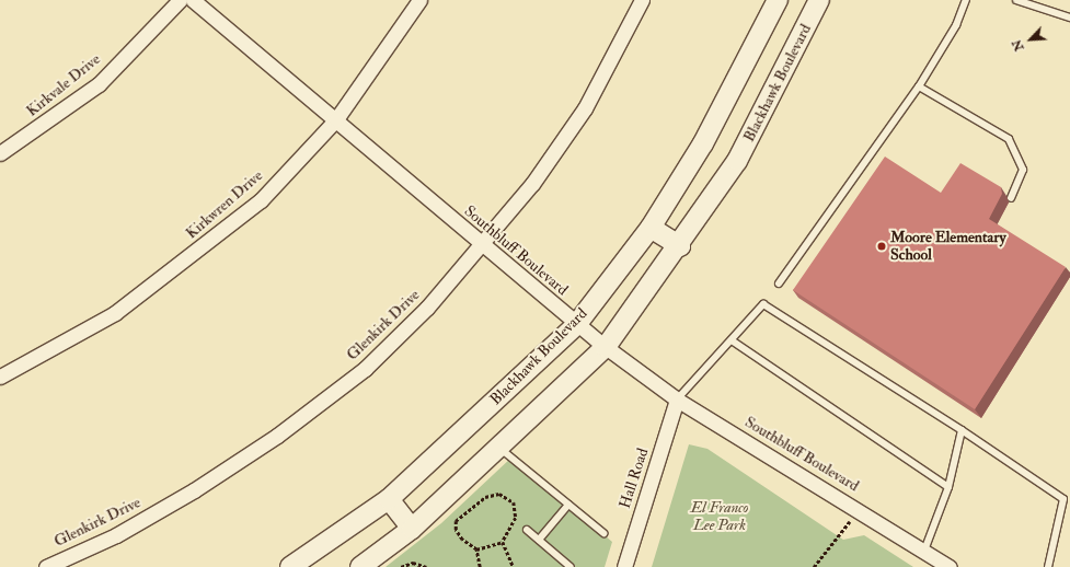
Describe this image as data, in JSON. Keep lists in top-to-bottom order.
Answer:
{
  "streets": {
    "main road": ["Blackhawk Boulevard"],
    "street": [
      "Kirkvale Drive",
      "Kirkwren Drive",
      "Southbluff Boulevard",
      "Glenkirk Drive",
      "Hall Road"
    ]
  },
  "crossings": [
    ["Blackhawk Boulevard", "Southbluff Boulevard"],
    ["Kirkwren Drive", "Southbluff Boulevard"],
    ["Southbluff Boulevard", "Glenkirk Drive"],
    ["Southbluff Boulevard", "Hall Road"]
  ],
  "parks": ["El Franco Lee Park"],
  "places": ["Moore Elementary School"],
  "north": "bottom left"
}
